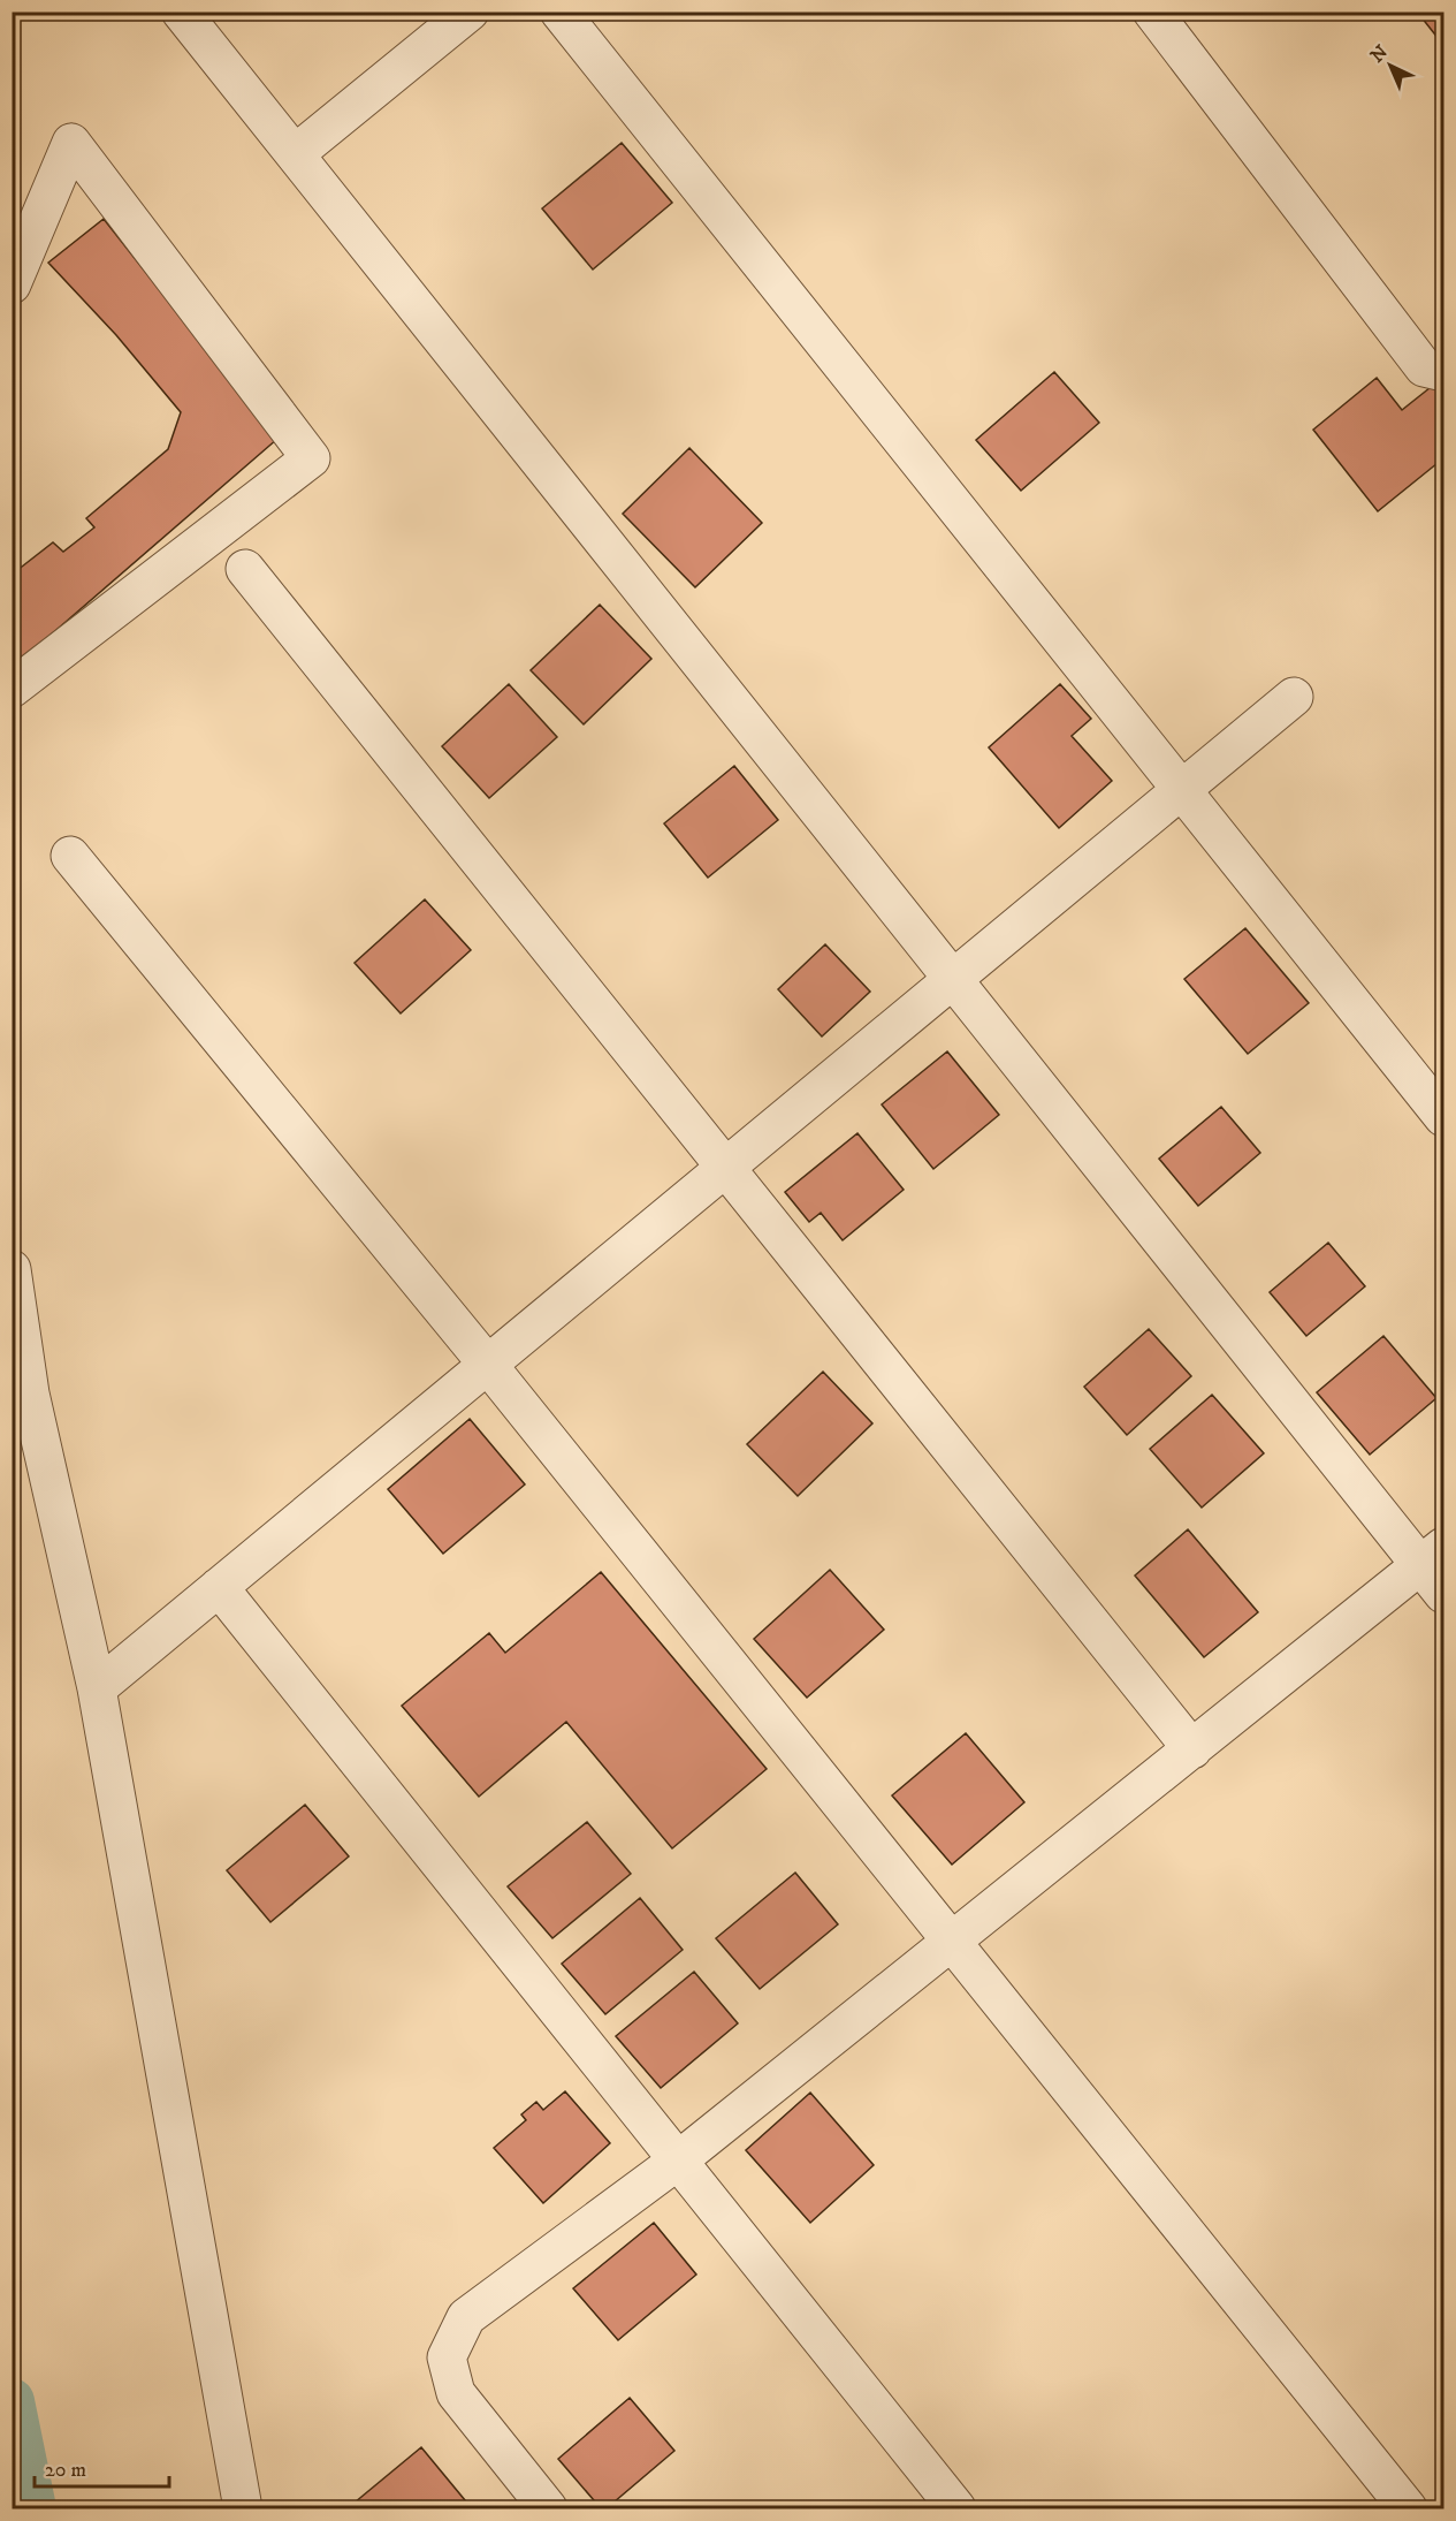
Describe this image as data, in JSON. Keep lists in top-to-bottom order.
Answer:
{
  "scale_bar": "20 m",
  "north": "top left"
}
